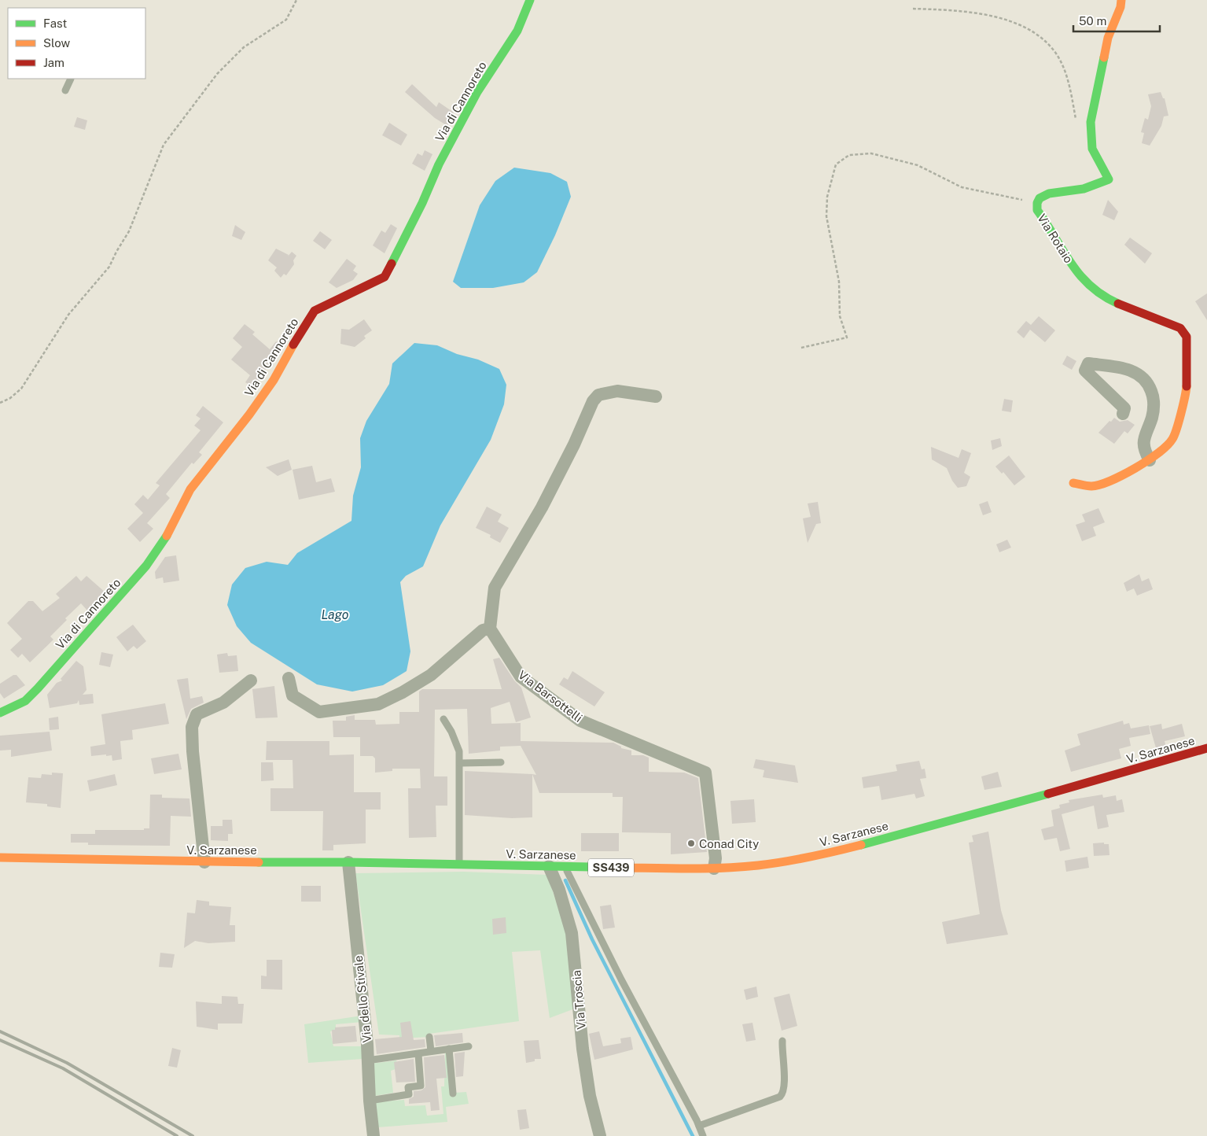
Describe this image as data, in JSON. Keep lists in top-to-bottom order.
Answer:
{
  "streets": {
    "street": [
      "Via di Cannoreto",
      "Via Rotaio",
      "Via Barsottelli",
      "V. Sarzanese",
      "SS439",
      "Via dello Stivale",
      "Via Troscia"
    ]
  },
  "crossings": [
    ["Via Barsottelli", "V. Sarzanese"],
    ["V. Sarzanese", "Via dello Stivale"],
    ["V. Sarzanese", "Via Troscia"]
  ],
  "water": ["Lago"],
  "places": ["Conad City"],
  "legend": ["Fast", "Slow", "Jam"],
  "scale_bar": "50 m"
}
